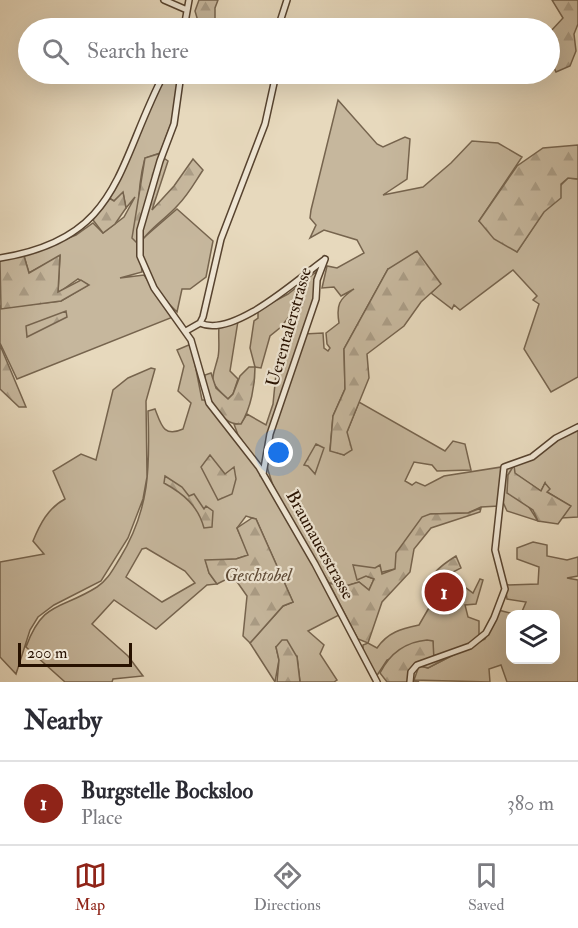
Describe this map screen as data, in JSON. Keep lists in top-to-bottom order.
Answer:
{
  "streets": {
    "street": ["Uerentalerstrasse", "Braunauerstrasse"]
  },
  "crossings": [
    ["Uerentalerstrasse", "Braunauerstrasse"]
  ],
  "parks": ["Geschtobel"],
  "scale_bar": "200 m",
  "page": {
    "search": "Search here",
    "pins": "1",
    "scale": "200 m",
    "heading": "Nearby",
    "list": [
      {
        "mark": "1",
        "name": "Burgstelle Bocksloo",
        "note": "Place",
        "value": "380 m"
      }
    ],
    "nav": ["Map", "Directions", "Saved"]
  }
}
